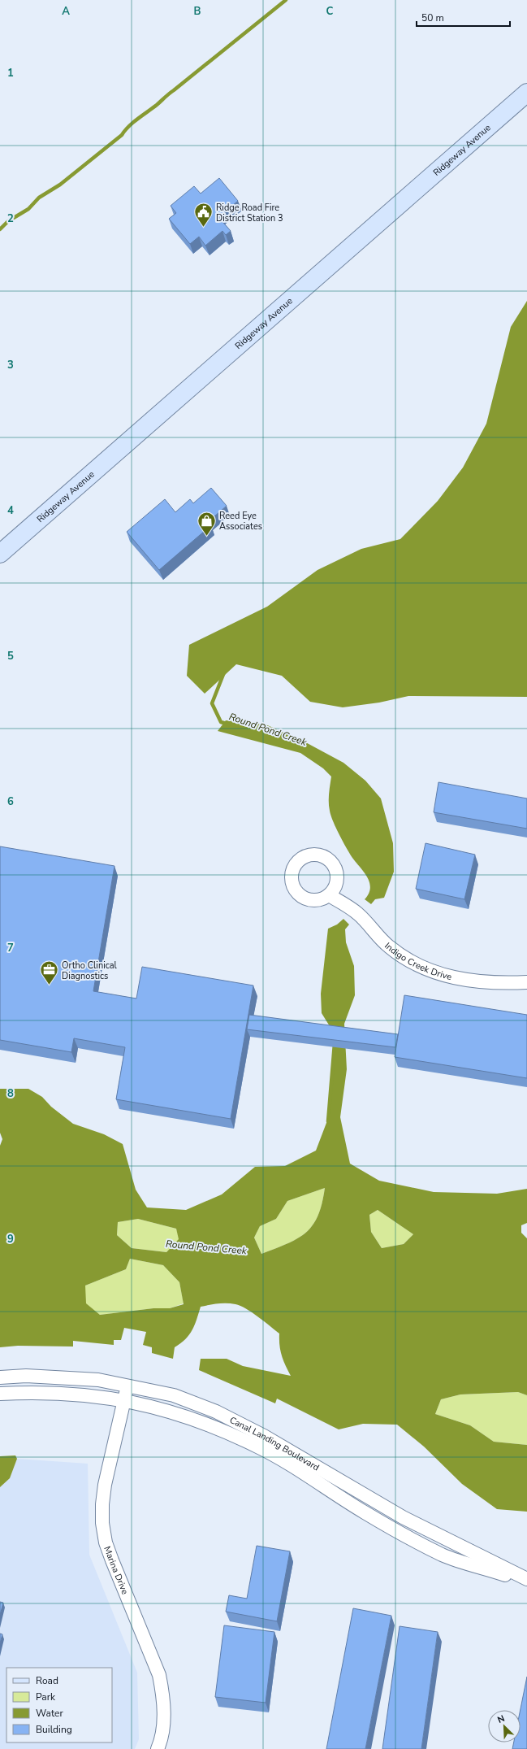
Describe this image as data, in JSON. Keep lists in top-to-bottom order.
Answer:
{
  "streets": {
    "main road": ["Ridgeway Avenue"],
    "street": ["Indigo Creek Drive", "Canal Landing Boulevard", "Marina Drive"]
  },
  "crossings": [
    ["Canal Landing Boulevard", "Marina Drive"]
  ],
  "water": ["Round Pond Creek"],
  "places": {
    "public building": ["Ridge Road Fire District Station 3"],
    "shop": ["Reed Eye Associates"],
    "office": ["Ortho Clinical Diagnostics"]
  },
  "legend": [
    "Road",
    "Park",
    "Water",
    "Building"
  ],
  "scale_bar": "50 m",
  "north": "top left",
  "grid": {
    "columns": ["A", "B", "C"],
    "rows": [
      "1",
      "2",
      "3",
      "4",
      "5",
      "6",
      "7",
      "8",
      "9"
    ]
  }
}
